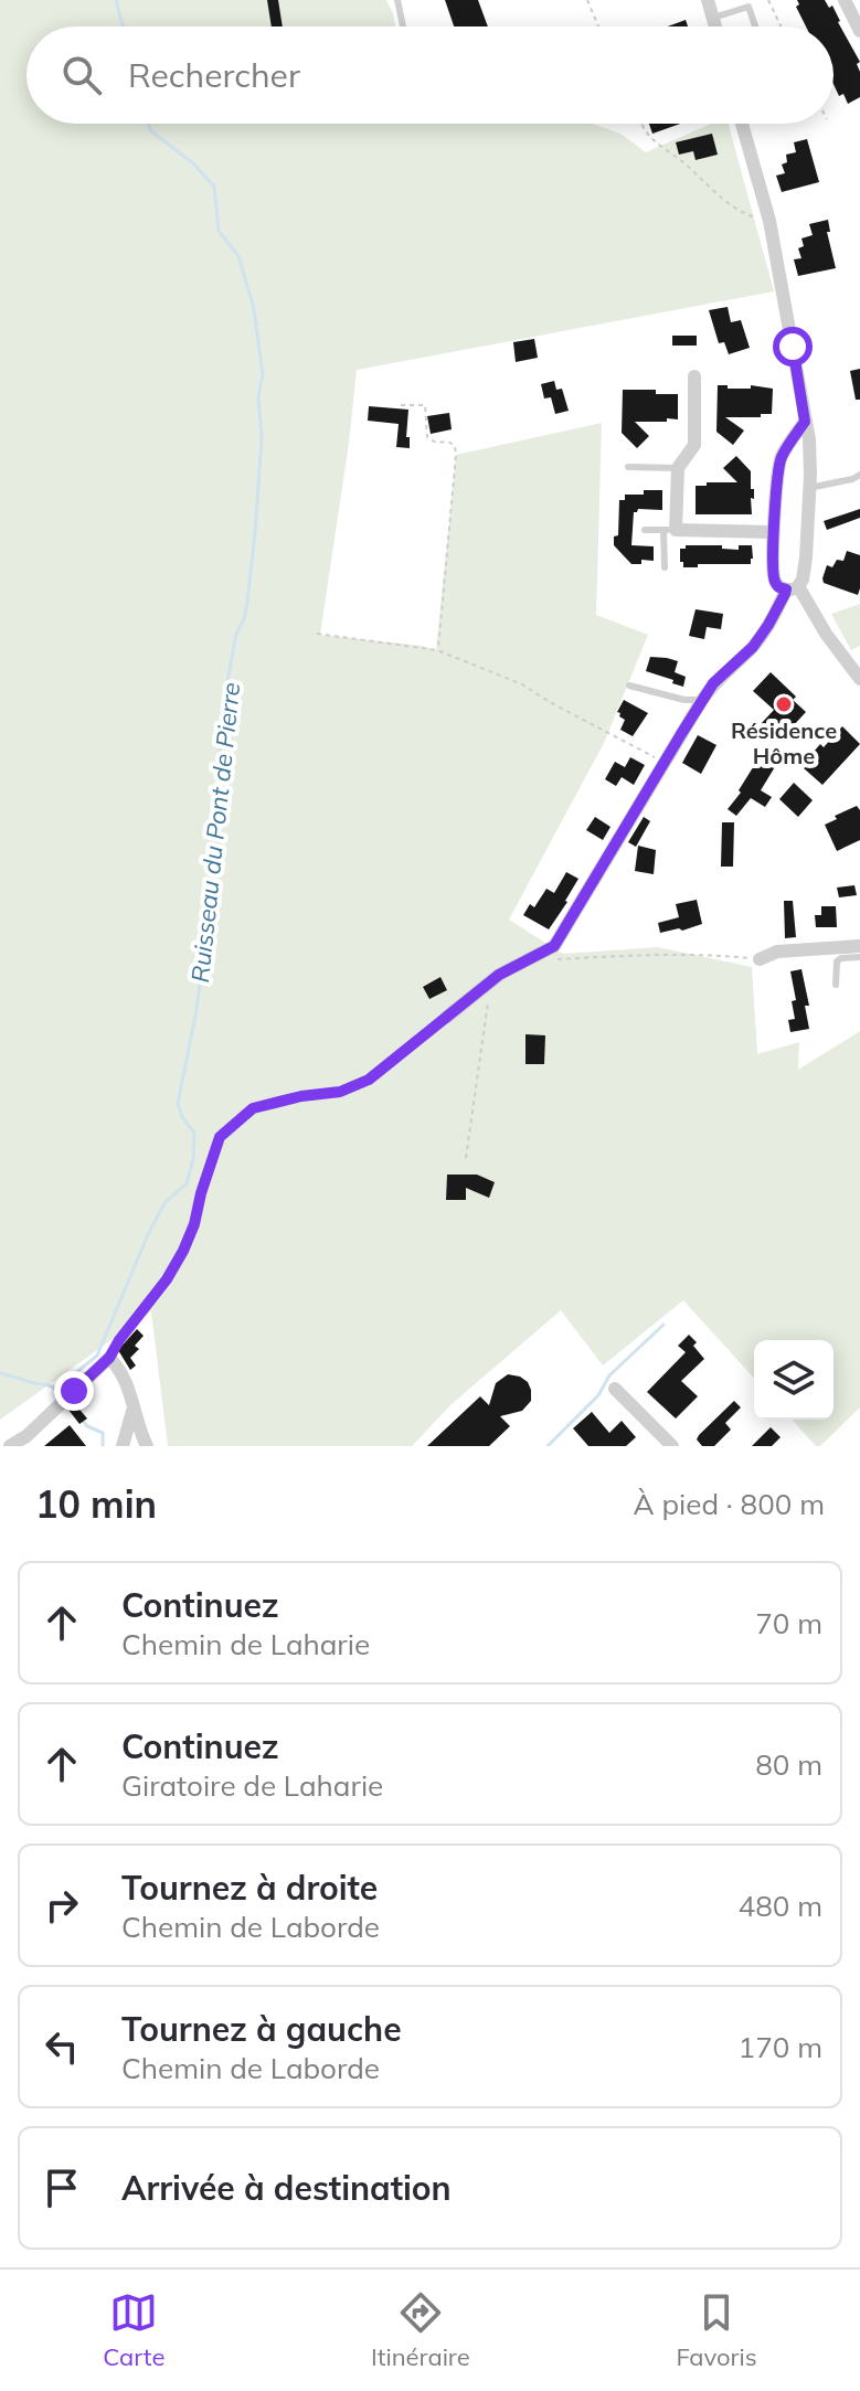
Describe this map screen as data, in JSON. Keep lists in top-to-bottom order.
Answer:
{
  "water": ["Ruisseau du Pont de Pierre"],
  "places": ["Résidence Hôme"],
  "page": {
    "search": "Rechercher",
    "heading": ["10 min", "À pied · 800 m"],
    "list": [
      ["Continuez", "Chemin de Laharie", "70 m"],
      ["Continuez", "Giratoire de Laharie", "80 m"],
      ["Tournez à droite", "Chemin de Laborde", "480 m"],
      ["Tournez à gauche", "Chemin de Laborde", "170 m"],
      "Arrivée à destination"
    ],
    "nav": ["Carte", "Itinéraire", "Favoris"]
  }
}
